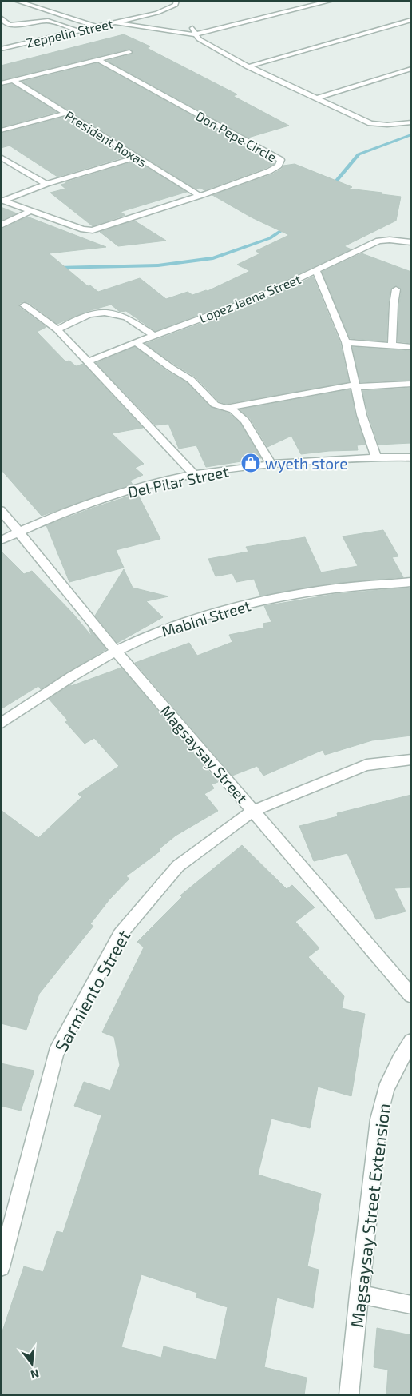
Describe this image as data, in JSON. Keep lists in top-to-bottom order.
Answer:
{
  "streets": {
    "street": [
      "Zeppelin Street",
      "Don Pepe Circle",
      "President Roxas",
      "Lopez Jaena Street",
      "Del Pilar Street",
      "Mabini Street",
      "Magsaysay Street",
      "Sarmiento Street",
      "Magsaysay Street Extension"
    ]
  },
  "crossings": [
    ["Don Pepe Circle", "President Roxas"],
    ["Del Pilar Street", "Magsaysay Street"],
    ["Mabini Street", "Magsaysay Street"],
    ["Magsaysay Street", "Sarmiento Street"]
  ],
  "places": {
    "shop": ["wyeth store"]
  },
  "north": "bottom"
}
